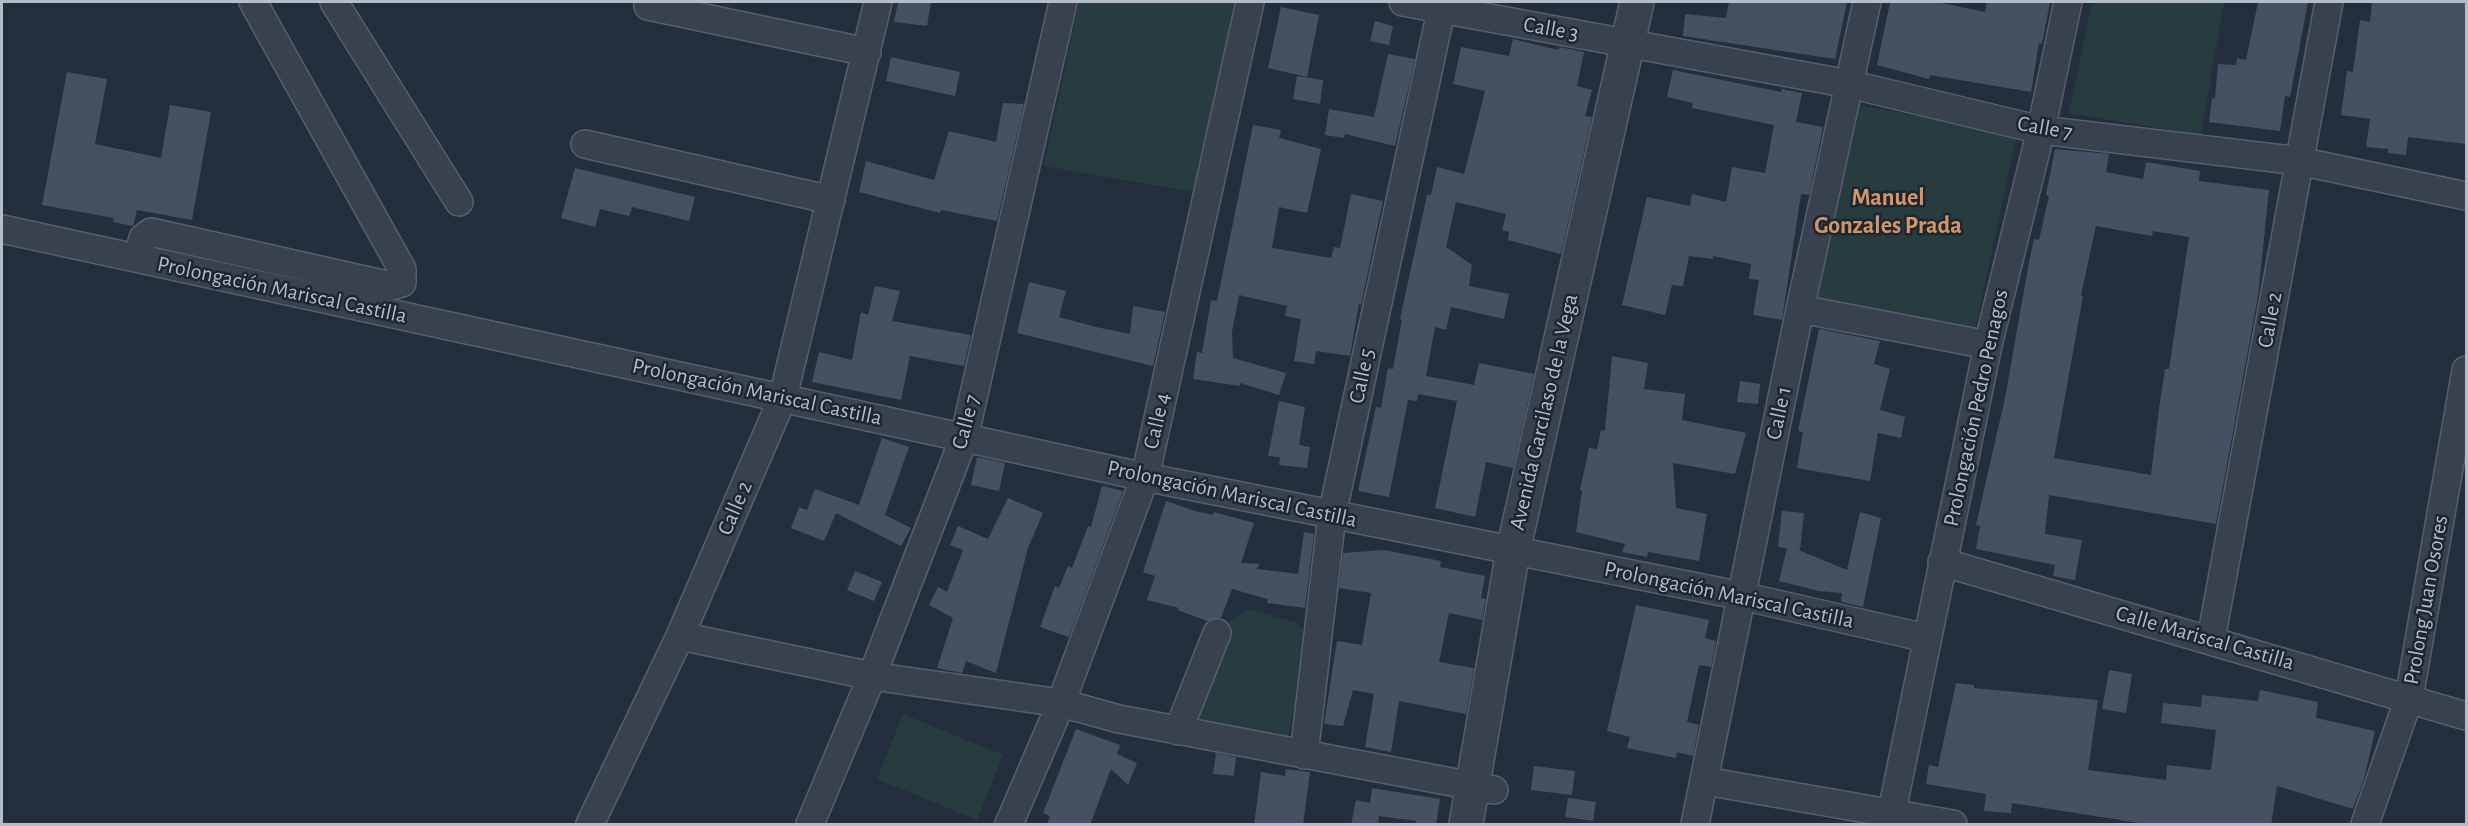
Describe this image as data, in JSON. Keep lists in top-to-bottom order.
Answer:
{
  "streets": {
    "street": [
      "Calle 3",
      "Calle 7",
      "Prolongación Mariscal Castilla",
      "Calle 2",
      "Calle 5",
      "Prolongación Pedro Penagos",
      "Avenida Garcilaso de la Vega",
      "Calle 1",
      "Calle 4",
      "Prolong Juan Osores",
      "Calle Mariscal Castilla"
    ]
  },
  "crossings": [
    ["Calle 3", "Calle 7"],
    ["Calle 3", "Calle 5"],
    ["Calle 3", "Avenida Garcilaso de la Vega"],
    ["Calle 7", "Prolongación Mariscal Castilla"],
    ["Calle 7", "Calle 2"],
    ["Calle 7", "Prolongación Pedro Penagos"],
    ["Calle 7", "Avenida Garcilaso de la Vega"],
    ["Calle 7", "Calle 1"],
    ["Prolongación Mariscal Castilla", "Calle 2"],
    ["Prolongación Mariscal Castilla", "Calle 5"],
    ["Prolongación Mariscal Castilla", "Prolongación Pedro Penagos"],
    ["Prolongación Mariscal Castilla", "Avenida Garcilaso de la Vega"],
    ["Prolongación Mariscal Castilla", "Calle 1"],
    ["Prolongación Mariscal Castilla", "Calle 4"],
    ["Calle 2", "Calle Mariscal Castilla"],
    ["Prolongación Pedro Penagos", "Calle Mariscal Castilla"],
    ["Prolong Juan Osores", "Calle Mariscal Castilla"]
  ],
  "districts": ["Manuel Gonzales Prada"]
}
